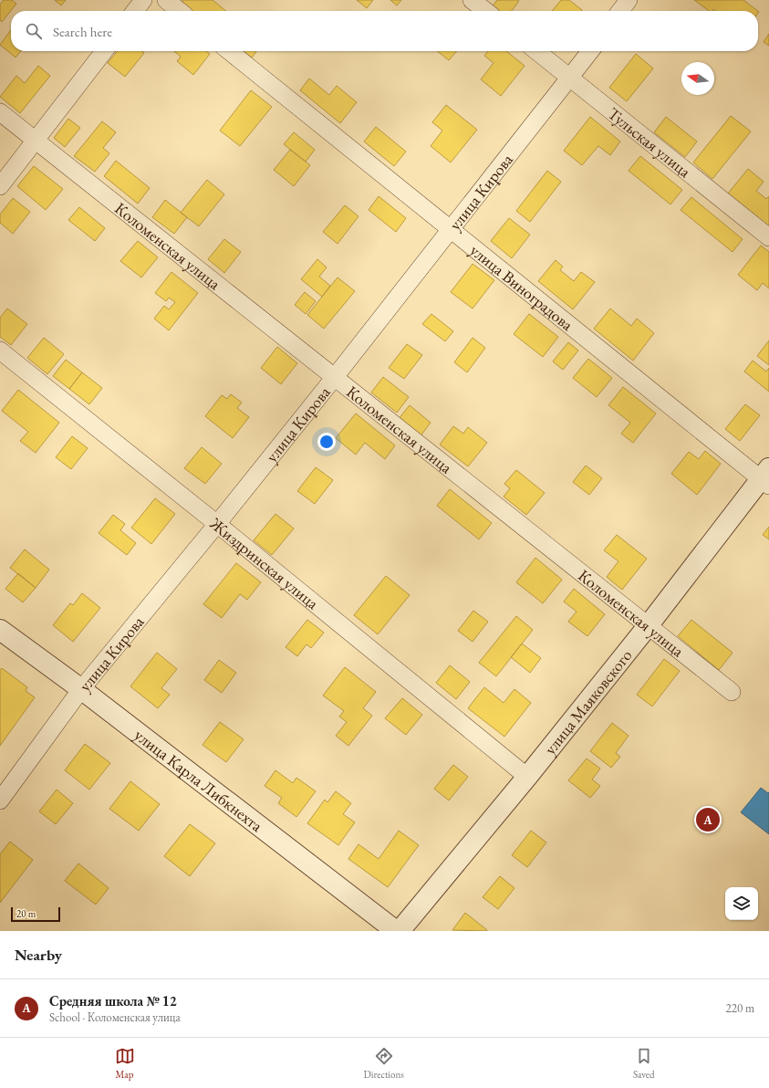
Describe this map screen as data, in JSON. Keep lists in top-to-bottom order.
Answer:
{
  "streets": {
    "street": [
      "Тульская улица",
      "улица Кирова",
      "Коломенская улица",
      "улица Виноградова",
      "Жиздринская улица",
      "улица Маяковского",
      "улица Карла Либкнехта"
    ]
  },
  "crossings": [
    ["Тульская улица", "улица Кирова"],
    ["улица Кирова", "Коломенская улица"],
    ["улица Кирова", "улица Виноградова"],
    ["улица Кирова", "Жиздринская улица"],
    ["улица Кирова", "улица Карла Либкнехта"],
    ["Коломенская улица", "улица Маяковского"],
    ["улица Виноградова", "улица Маяковского"],
    ["Жиздринская улица", "улица Маяковского"]
  ],
  "scale_bar": "20 m",
  "north": "left",
  "page": {
    "search": "Search here",
    "pins": "A",
    "scale": "20 m",
    "heading": "Nearby",
    "list": [
      {
        "mark": "A",
        "name": "Средняя школа № 12",
        "note": "School · Коломенская улица",
        "value": "220 m"
      }
    ],
    "nav": ["Map", "Directions", "Saved"]
  }
}
